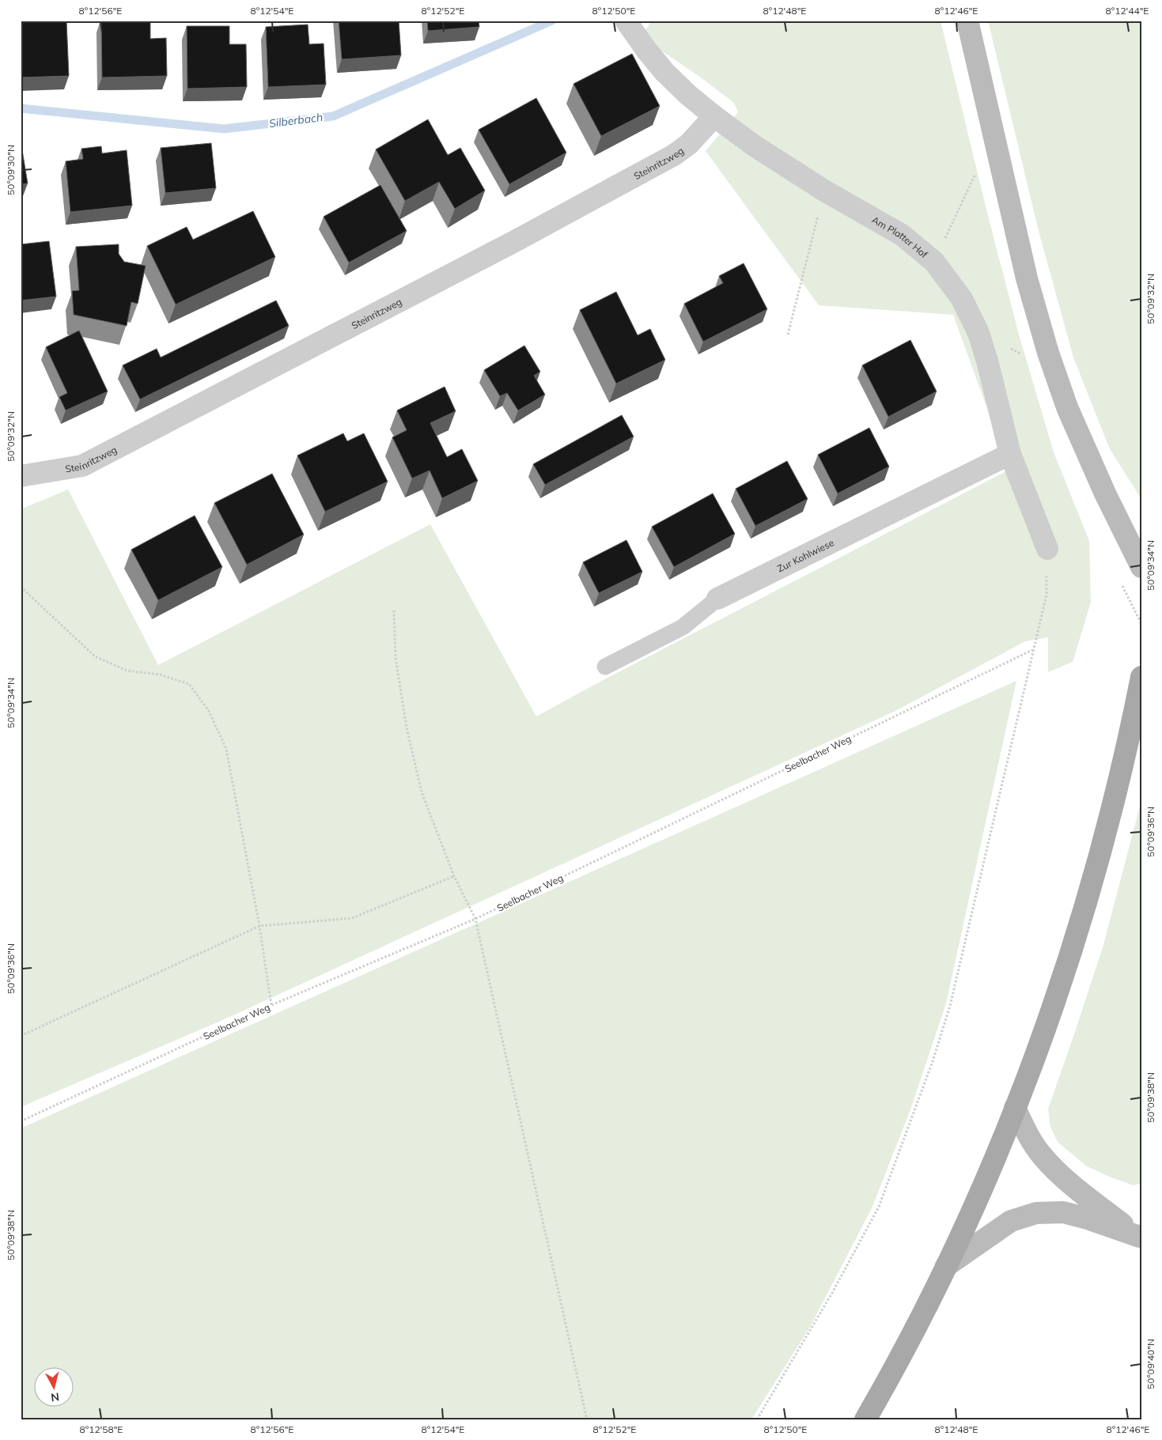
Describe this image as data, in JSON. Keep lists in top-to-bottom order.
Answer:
{
  "streets": {
    "street": ["Steinritzweg", "Am Platter Hof", "Zur Kohlwiese"],
    "path": ["Seelbacher Weg"]
  },
  "crossings": [
    ["Steinritzweg", "Am Platter Hof"],
    ["Am Platter Hof", "Zur Kohlwiese"]
  ],
  "water": ["Silberbach"],
  "north": "bottom",
  "coordinates": [
    "8°12'56\"E",
    "8°12'54\"E",
    "8°12'52\"E",
    "8°12'50\"E",
    "8°12'48\"E",
    "8°12'46\"E",
    "8°12'44\"E",
    "50°09'30\"N",
    "50°09'32\"N",
    "50°09'34\"N",
    "50°09'36\"N",
    "50°09'38\"N",
    "50°09'40\"N",
    "8°12'58\"E"
  ]
}
